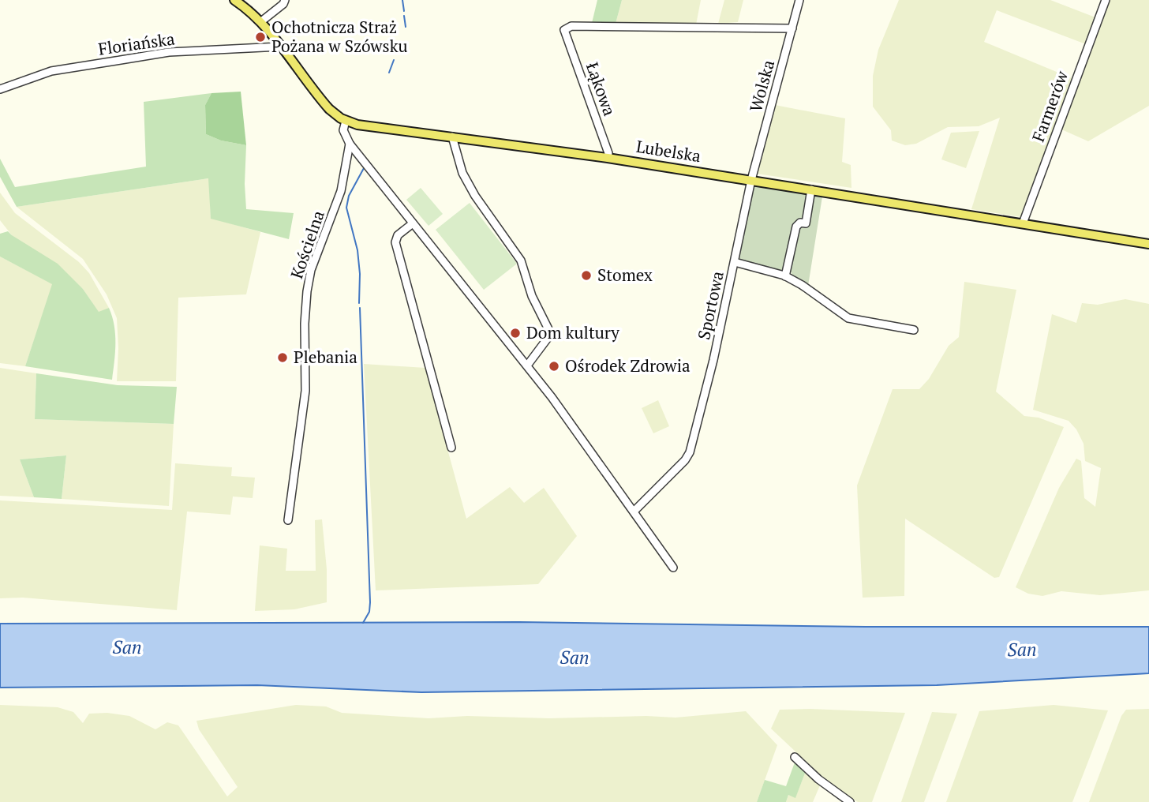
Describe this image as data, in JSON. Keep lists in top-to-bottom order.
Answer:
{
  "streets": {
    "main road": ["Lubelska"],
    "street": [
      "Floriańska",
      "Wolska",
      "Łąkowa",
      "Farmerów",
      "Kościelna",
      "Sportowa"
    ]
  },
  "crossings": [
    ["Floriańska", "Lubelska"],
    ["Wolska", "Łąkowa"],
    ["Wolska", "Lubelska"],
    ["Wolska", "Sportowa"],
    ["Łąkowa", "Lubelska"],
    ["Farmerów", "Lubelska"],
    ["Lubelska", "Sportowa"]
  ],
  "water": ["San"],
  "places": [
    "Ochotnicza Straż Pożana w Szówsku",
    "Stomex",
    "Dom kultury",
    "Plebania",
    "Ośrodek Zdrowia"
  ]
}
